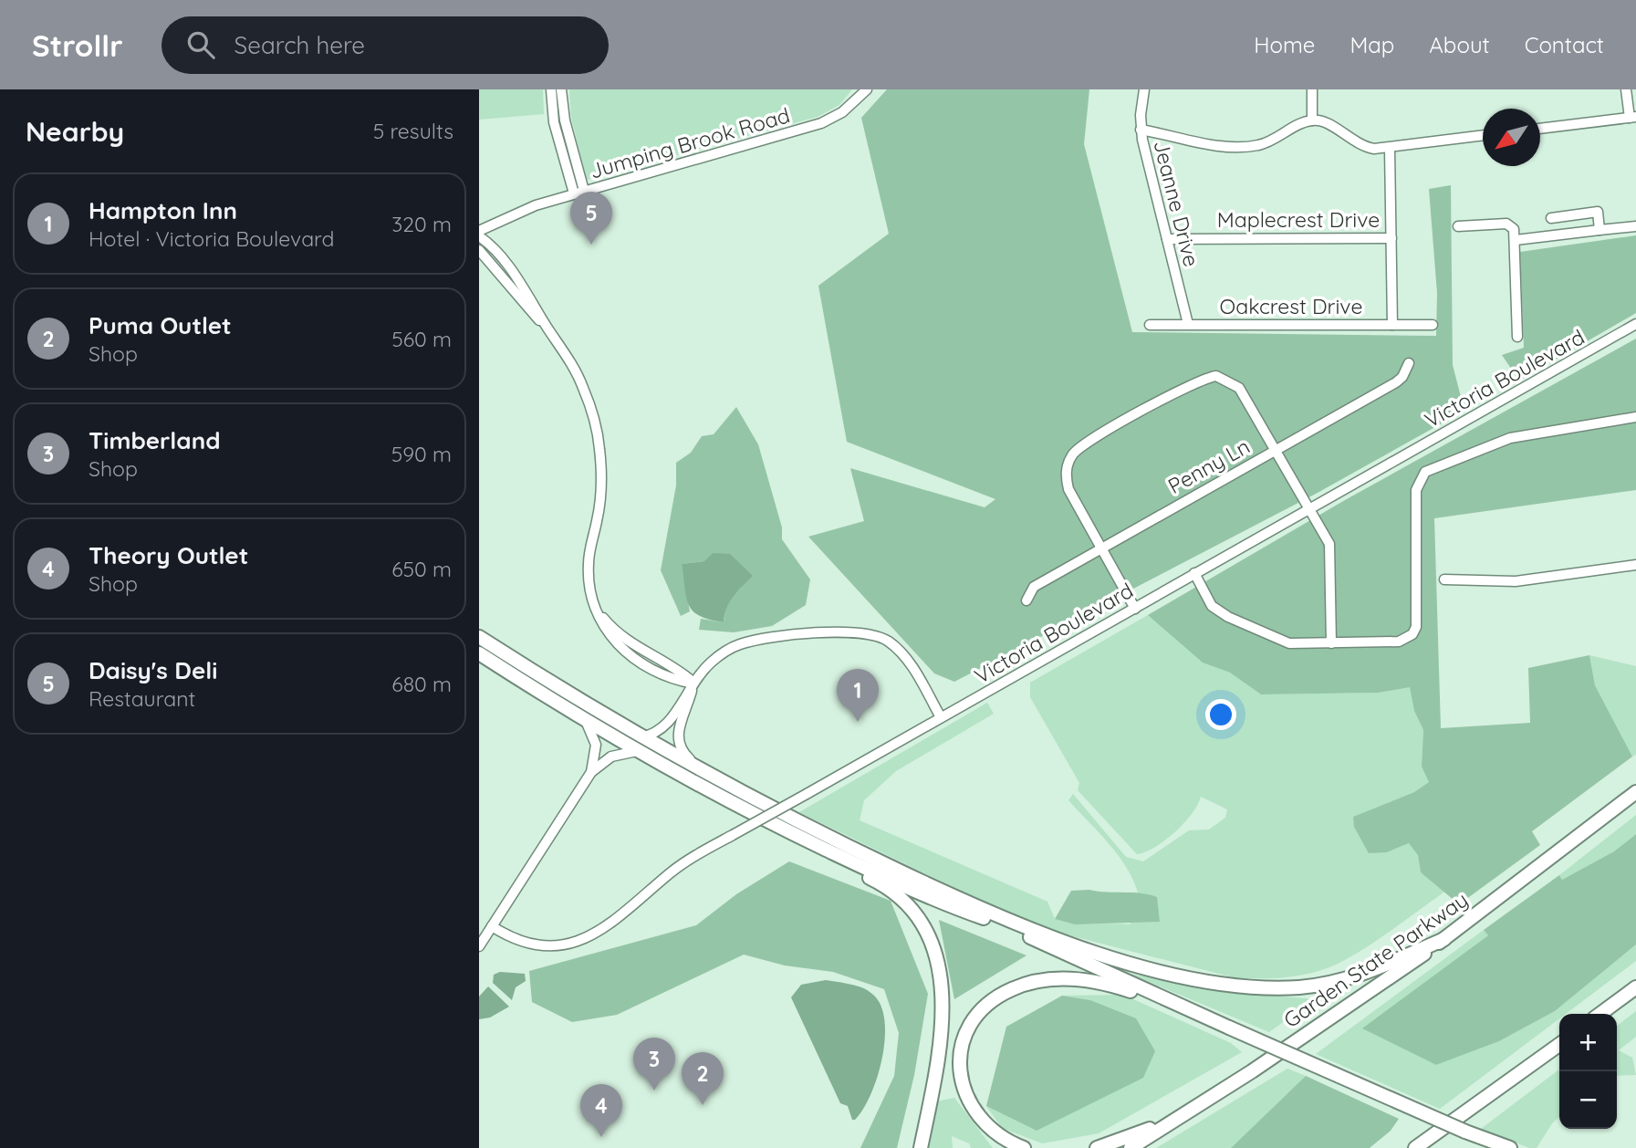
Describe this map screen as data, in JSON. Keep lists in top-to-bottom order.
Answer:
{
  "streets": {
    "highway": ["Garden State Parkway"],
    "street": [
      "Jumping Brook Road",
      "Jeanne Drive",
      "Maplecrest Drive",
      "Oakcrest Drive",
      "Victoria Boulevard",
      "Penny Ln"
    ]
  },
  "crossings": [
    ["Jeanne Drive", "Maplecrest Drive"],
    ["Jeanne Drive", "Oakcrest Drive"]
  ],
  "north": "bottom left",
  "page": {
    "header": "Strollr",
    "search": "Search here",
    "nav": [
      "Home",
      "Map",
      "About",
      "Contact"
    ],
    "heading": ["Nearby", "5 results"],
    "list": [
      {
        "mark": "1",
        "name": "Hampton Inn",
        "note": "Hotel · Victoria Boulevard",
        "value": "320 m"
      },
      {
        "mark": "2",
        "name": "Puma Outlet",
        "note": "Shop",
        "value": "560 m"
      },
      {
        "mark": "3",
        "name": "Timberland",
        "note": "Shop",
        "value": "590 m"
      },
      {
        "mark": "4",
        "name": "Theory Outlet",
        "note": "Shop",
        "value": "650 m"
      },
      {
        "mark": "5",
        "name": "Daisy's Deli",
        "note": "Restaurant",
        "value": "680 m"
      }
    ],
    "pins": [
      "5",
      "1",
      "3",
      "2",
      "4"
    ],
    "map_buttons": ["+", "−"]
  }
}
